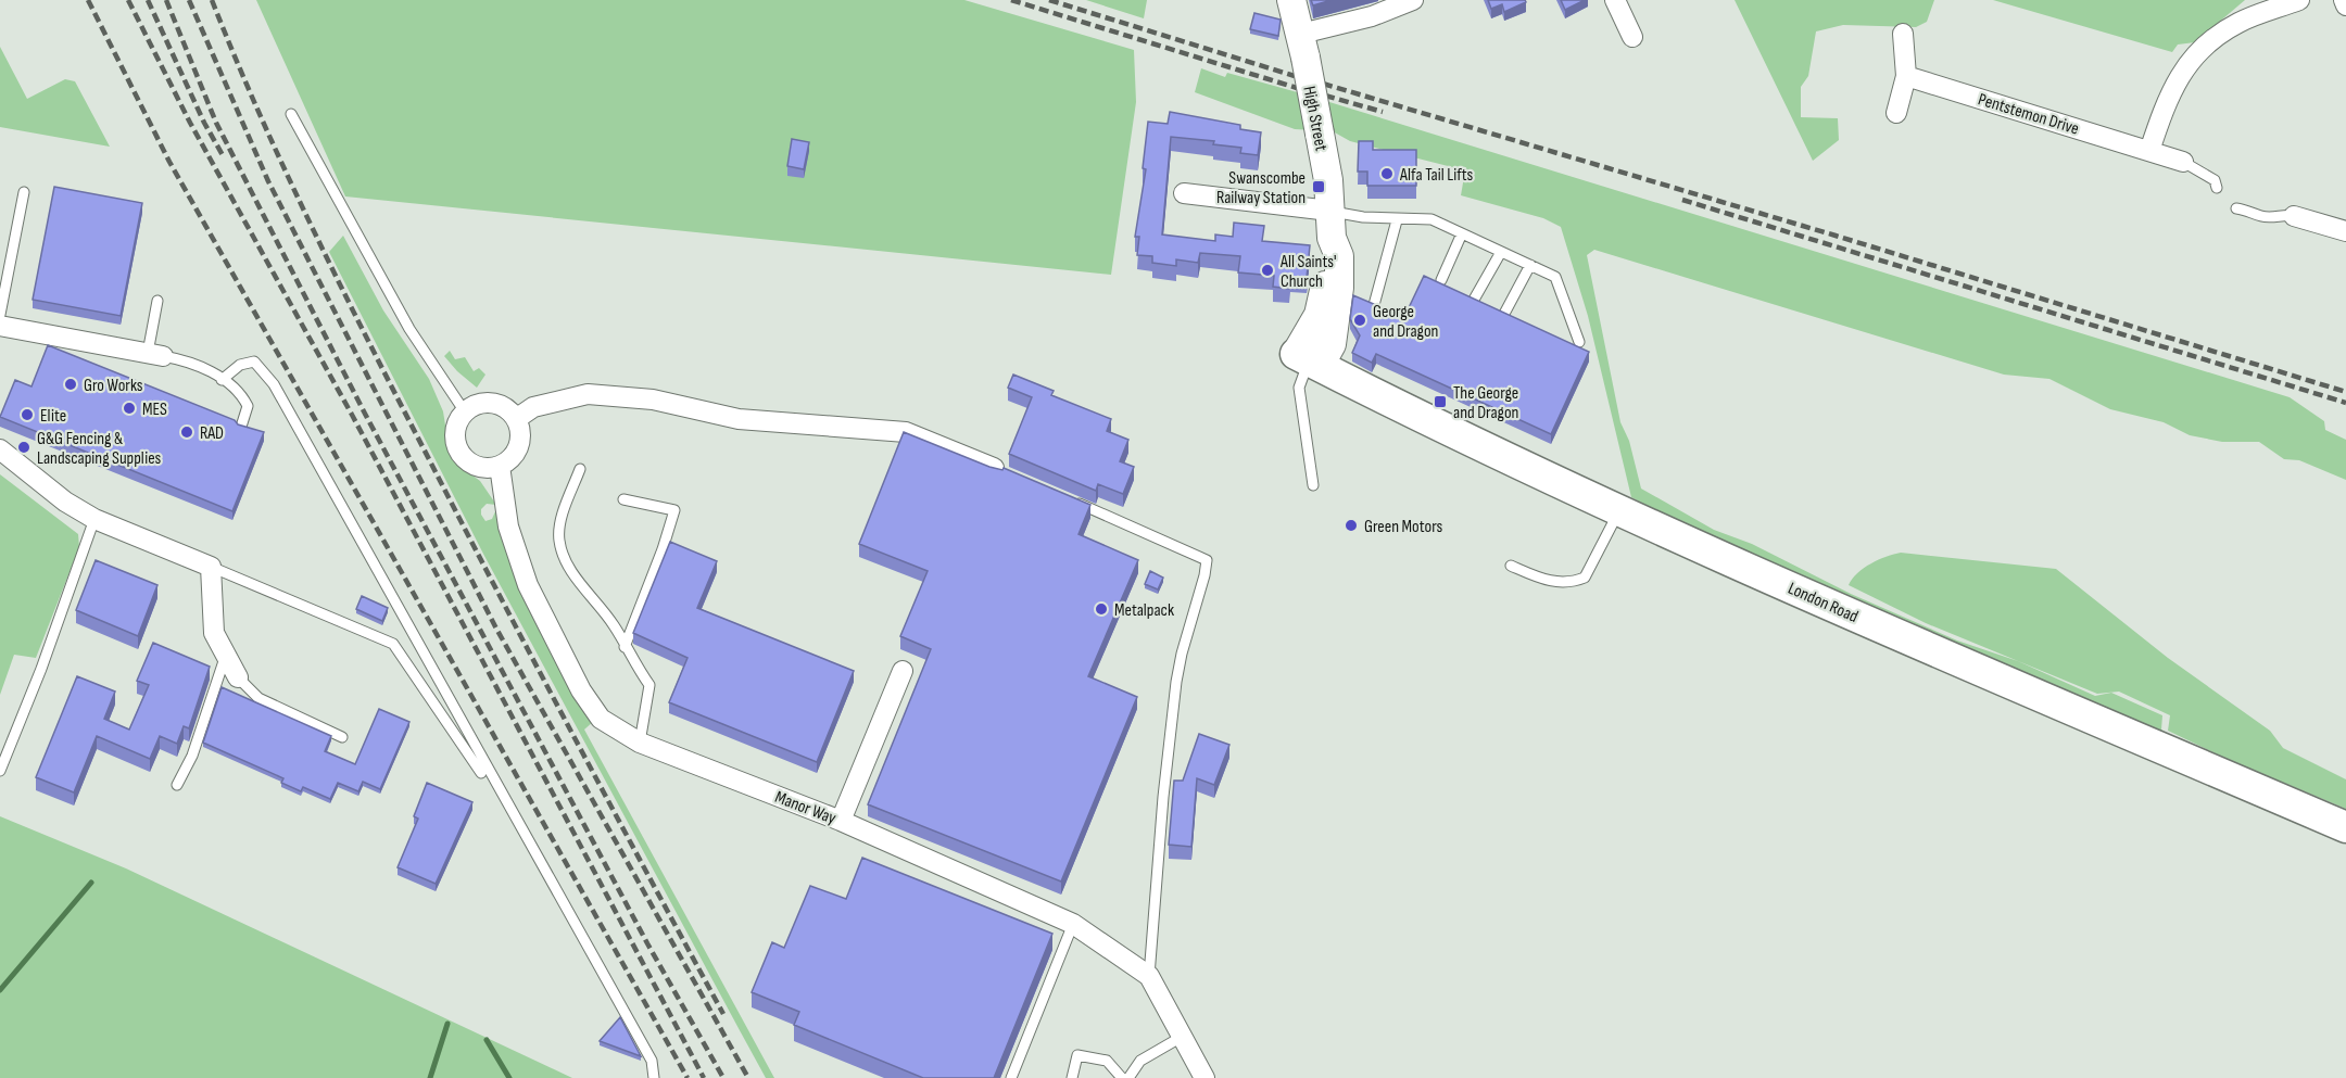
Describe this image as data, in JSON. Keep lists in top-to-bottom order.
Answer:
{
  "streets": {
    "main road": ["High Street", "London Road"],
    "street": ["Pentstemon Drive", "Manor Way"]
  },
  "crossings": [
    ["High Street", "London Road"]
  ],
  "places": {
    "other": [
      "Alfa Tail Lifts",
      "All Saints' Church",
      "George and Dragon",
      "Gro Works",
      "MES",
      "Elite",
      "RAD",
      "G&G Fencing & Landscaping Supplies",
      "Green Motors",
      "Metalpack"
    ],
    "transit": ["Swanscombe Railway Station", "The George and Dragon"]
  }
}
